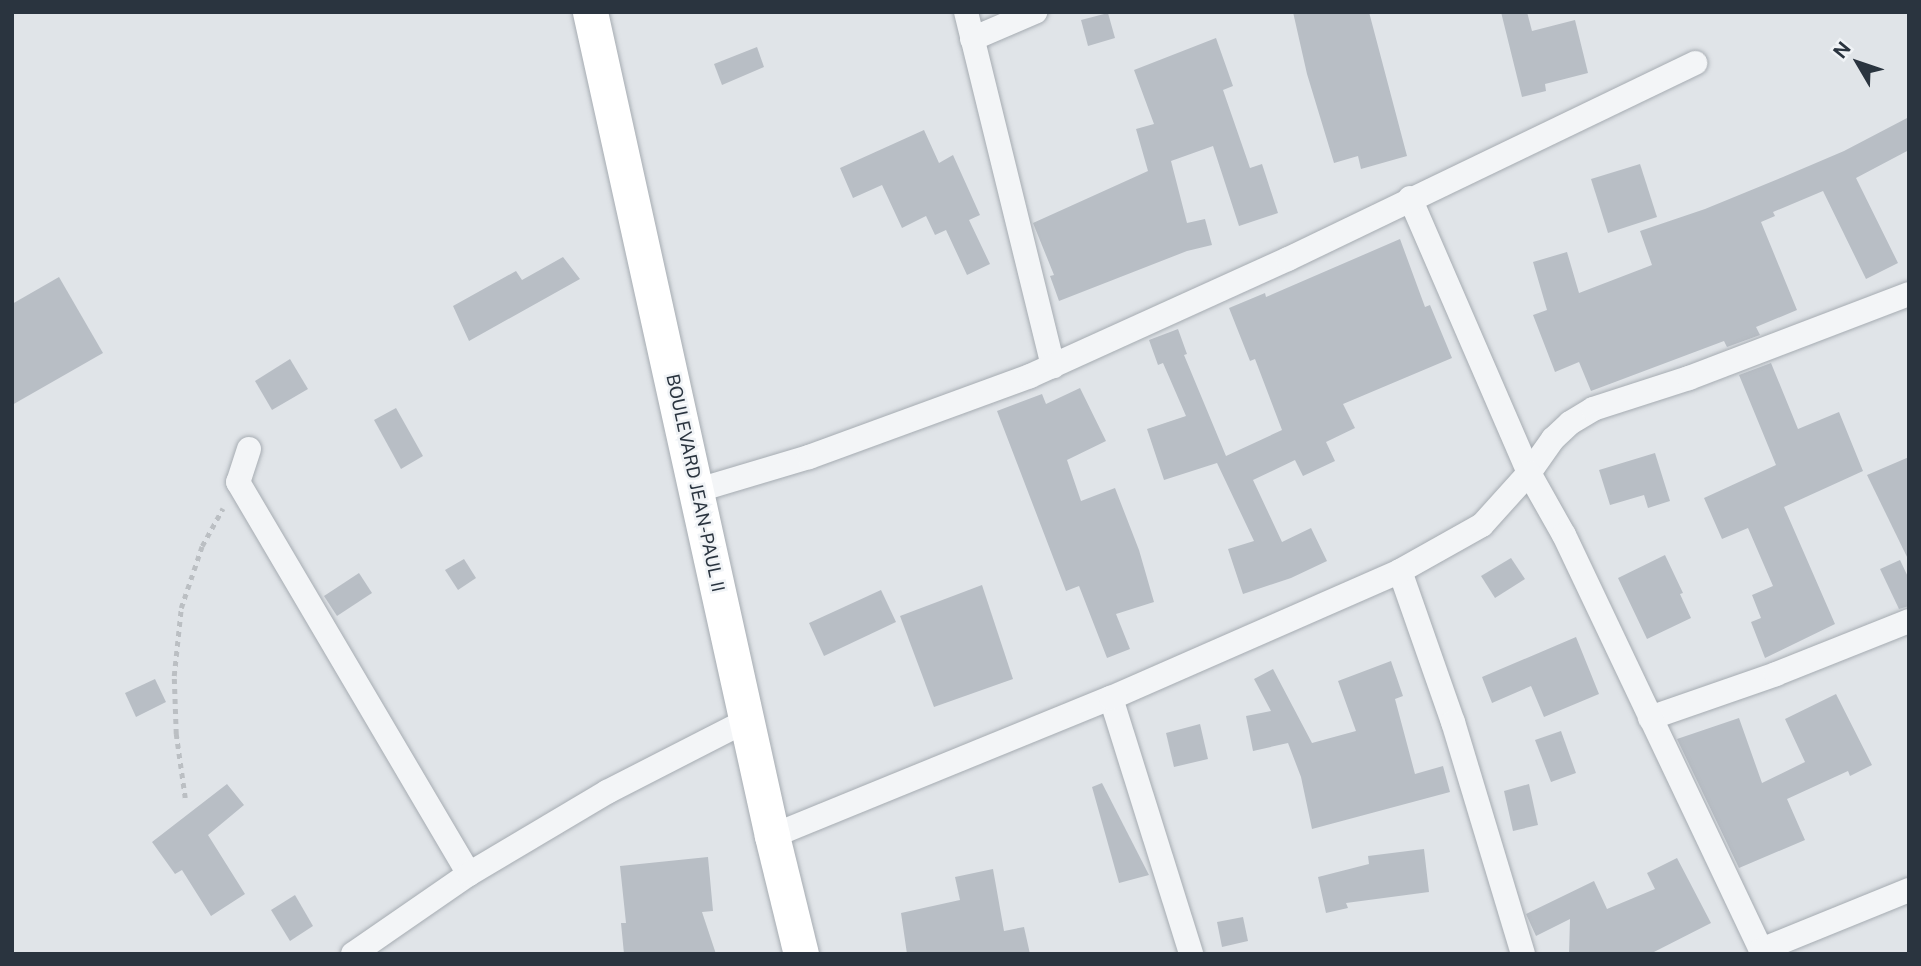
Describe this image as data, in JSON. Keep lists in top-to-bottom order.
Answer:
{
  "streets": {
    "main road": ["BOULEVARD JEAN-PAUL II"]
  },
  "north": "top left"
}
